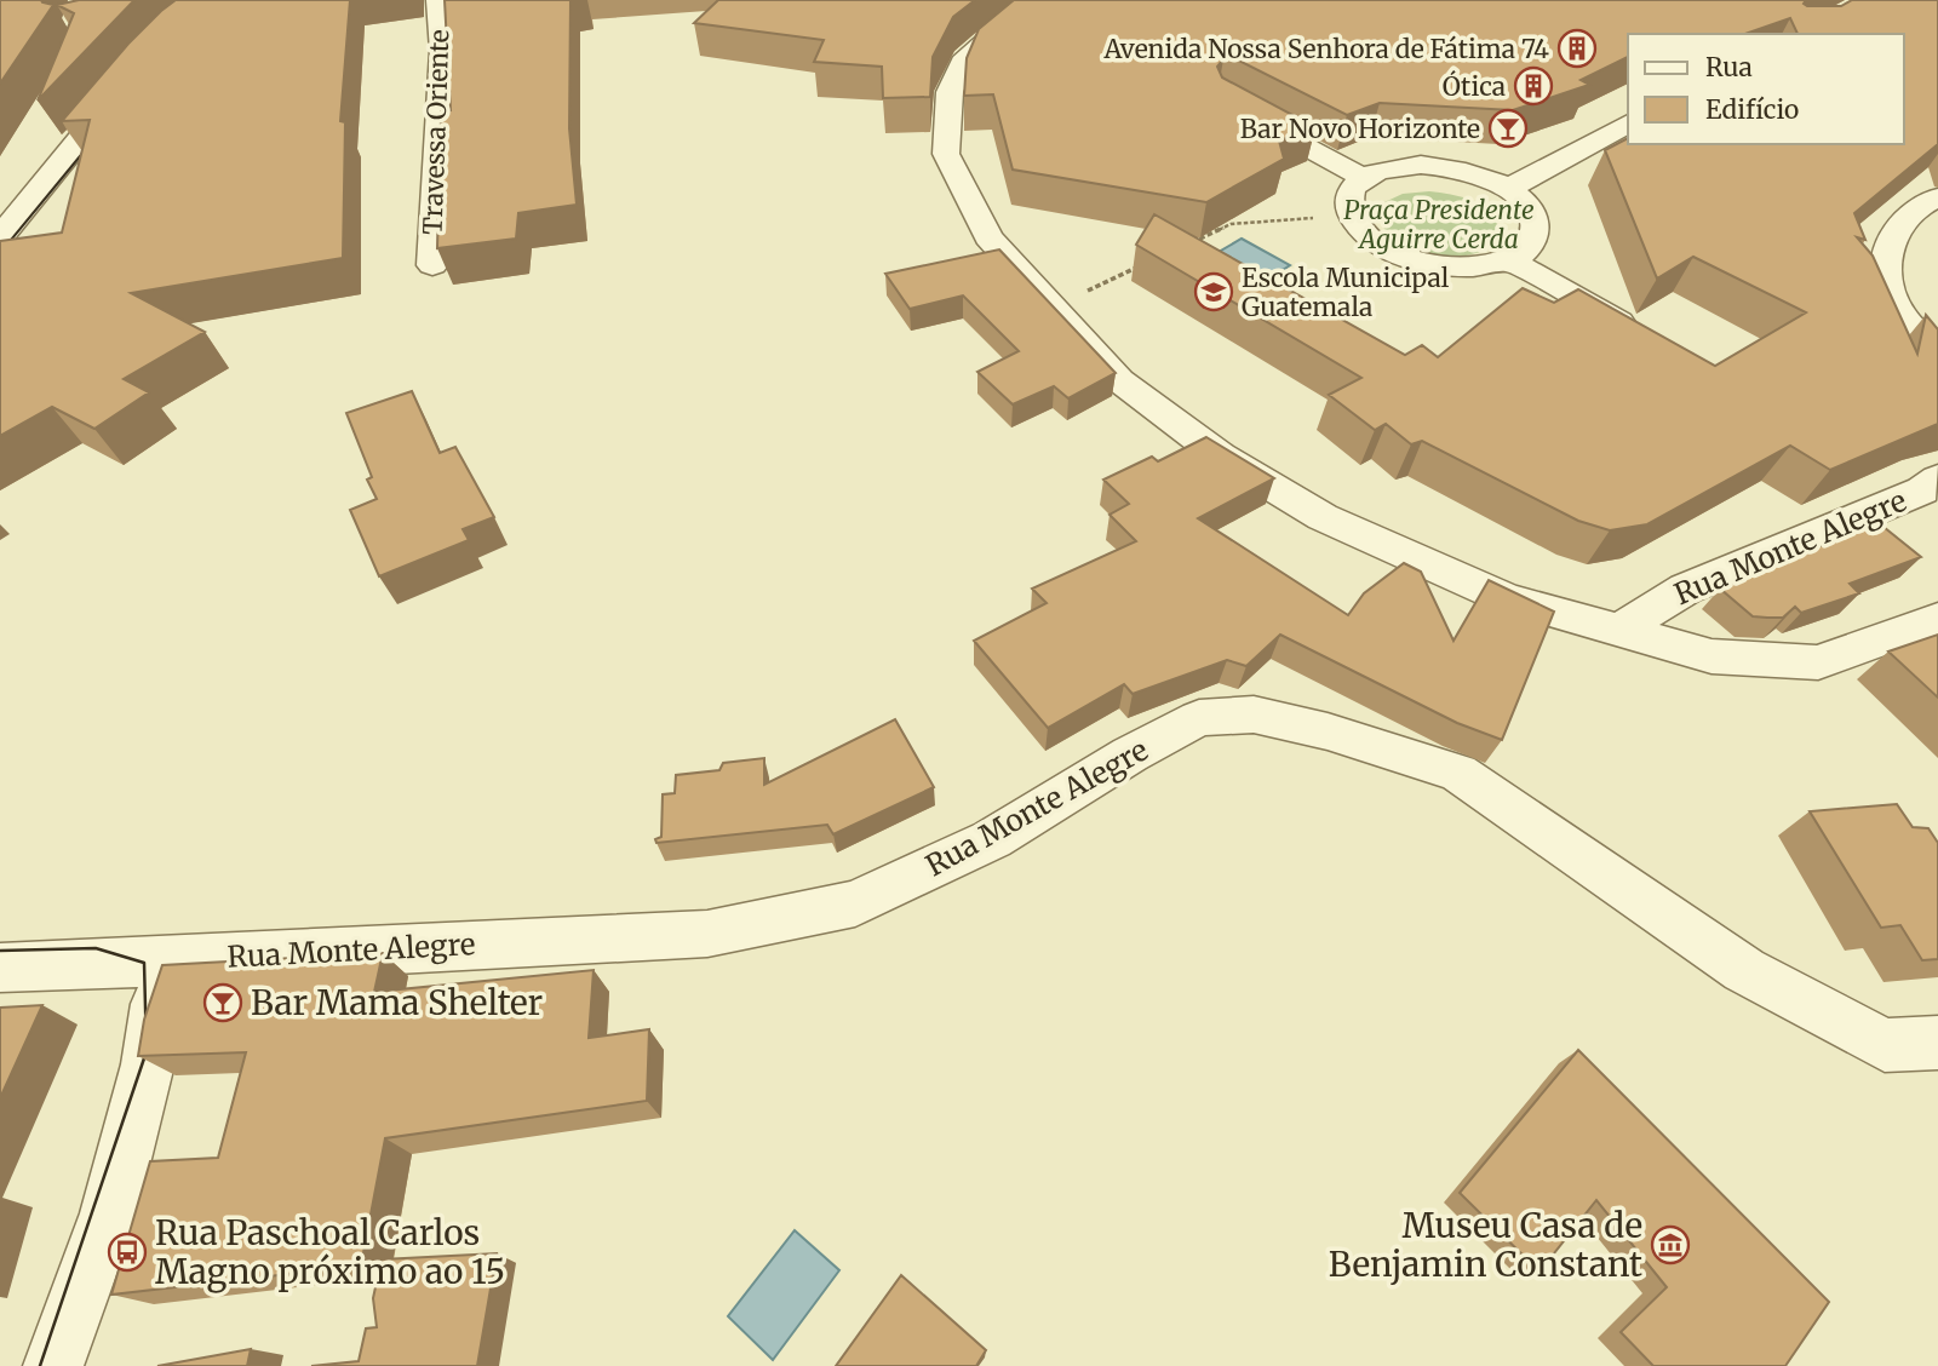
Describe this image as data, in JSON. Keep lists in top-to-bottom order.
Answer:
{
  "streets": {
    "street": ["Travessa Oriente", "Rua Monte Alegre"]
  },
  "parks": ["Praça Presidente Aguirre Cerda"],
  "places": {
    "building": ["Avenida Nossa Senhora de Fátima 74", "Ótica"],
    "bar": ["Bar Novo Horizonte", "Bar Mama Shelter"],
    "school or university": ["Escola Municipal Guatemala"],
    "museum": ["Museu Casa de Benjamin Constant"],
    "bus stop": ["Rua Paschoal Carlos Magno próximo ao 15"]
  },
  "legend": ["Rua", "Edifício"]
}
